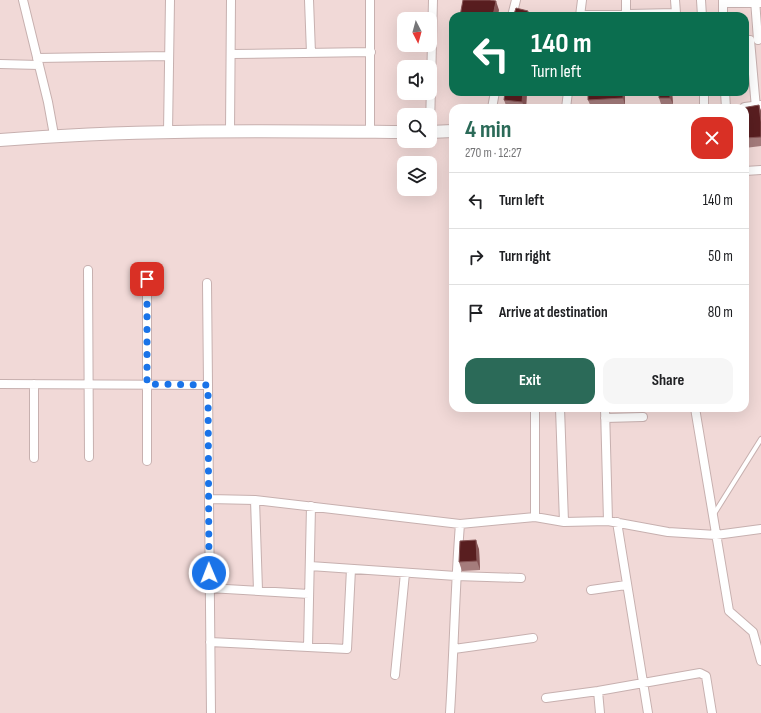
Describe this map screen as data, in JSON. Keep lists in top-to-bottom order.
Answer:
{
  "north": "bottom",
  "page": {
    "turn": ["140 m", "Turn left"],
    "heading": ["4 min", "270 m · 12:27"],
    "list": [
      {
        "name": "Turn left",
        "value": "140 m"
      },
      {
        "name": "Turn right",
        "value": "50 m"
      },
      {
        "name": "Arrive at destination",
        "value": "80 m"
      }
    ],
    "buttons": ["Exit", "Share"]
  }
}
